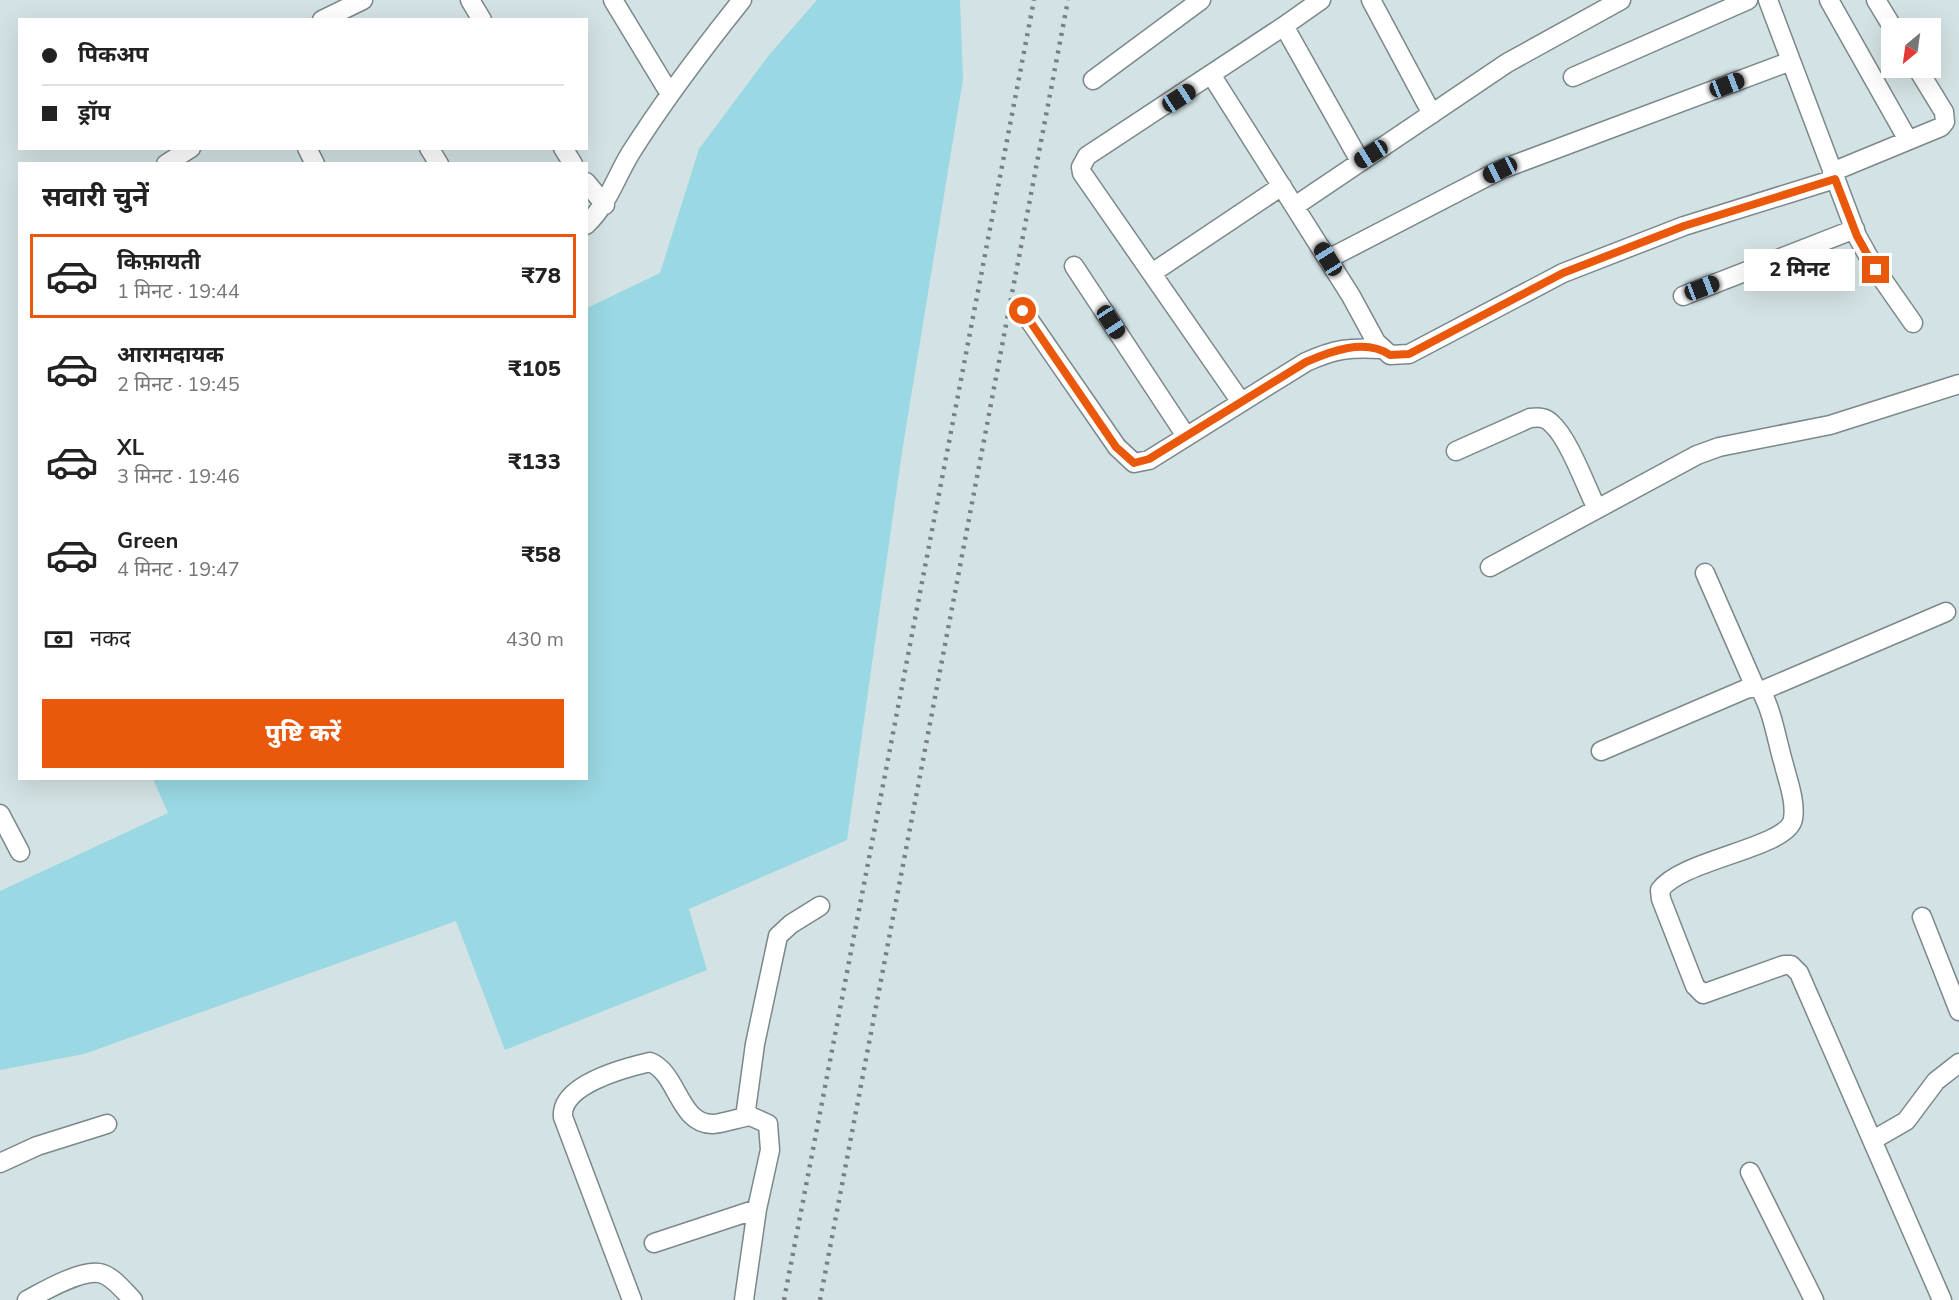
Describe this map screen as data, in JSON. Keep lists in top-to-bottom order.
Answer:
{
  "north": "bottom left",
  "page": {
    "banner": ["पिकअप", "ड्रॉप"],
    "heading": "सवारी चुनें",
    "list": [
      {
        "name": "किफ़ायती",
        "note": "1 मिनट · 19:44",
        "value": "₹78"
      },
      {
        "name": "आरामदायक",
        "note": "2 मिनट · 19:45",
        "value": "₹105"
      },
      {
        "name": "XL",
        "note": "3 मिनट · 19:46",
        "value": "₹133"
      },
      {
        "name": "Green",
        "note": "4 मिनट · 19:47",
        "value": "₹58"
      }
    ],
    "bubble": "2 मिनट",
    "pay": ["नकद", "430 m"],
    "buttons": "पुष्टि करें"
  }
}
